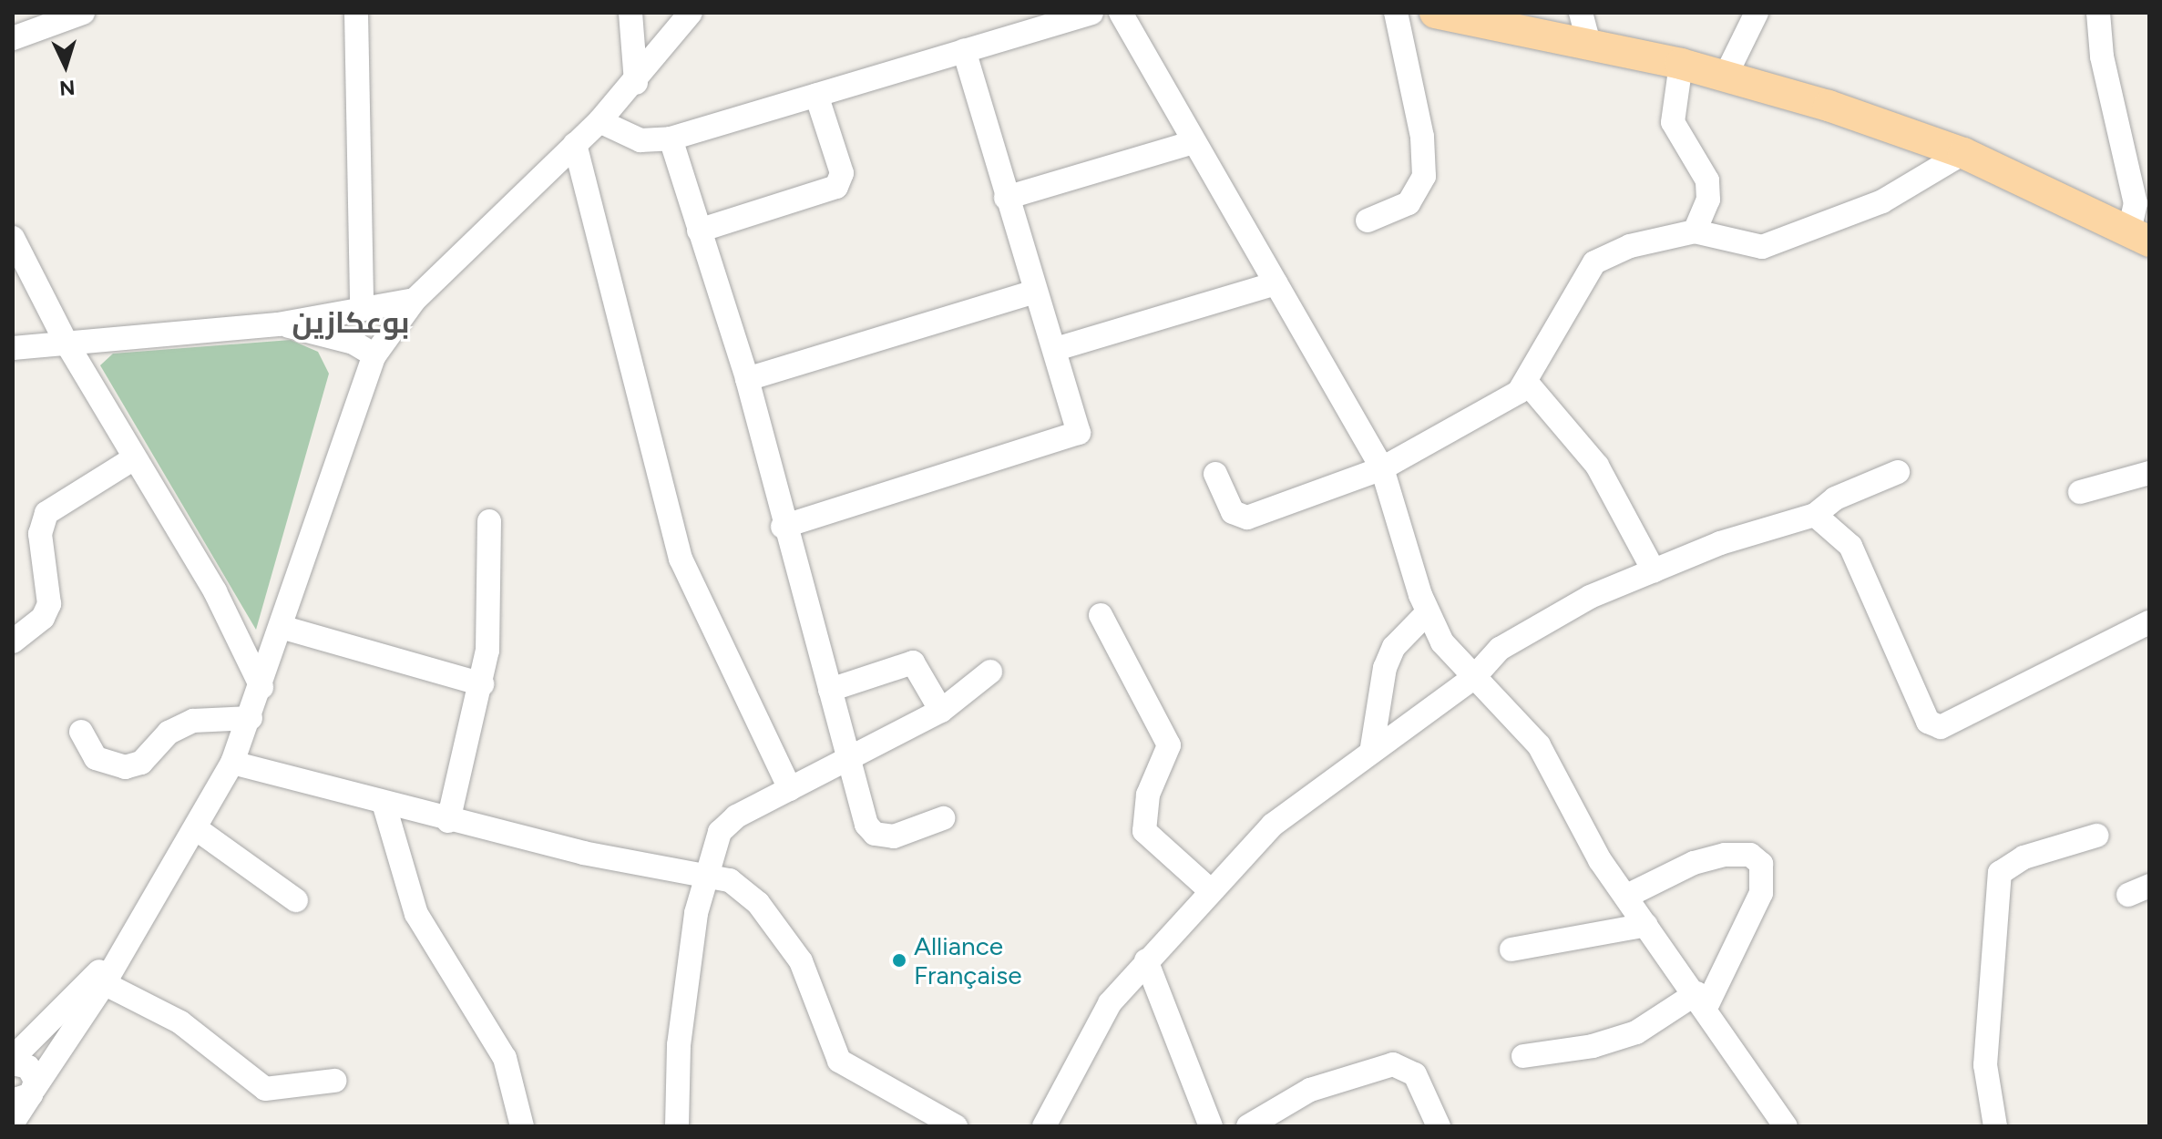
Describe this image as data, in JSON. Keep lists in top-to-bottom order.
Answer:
{
  "districts": ["بوعكازين"],
  "places": ["Alliance Française"],
  "north": "bottom"
}
